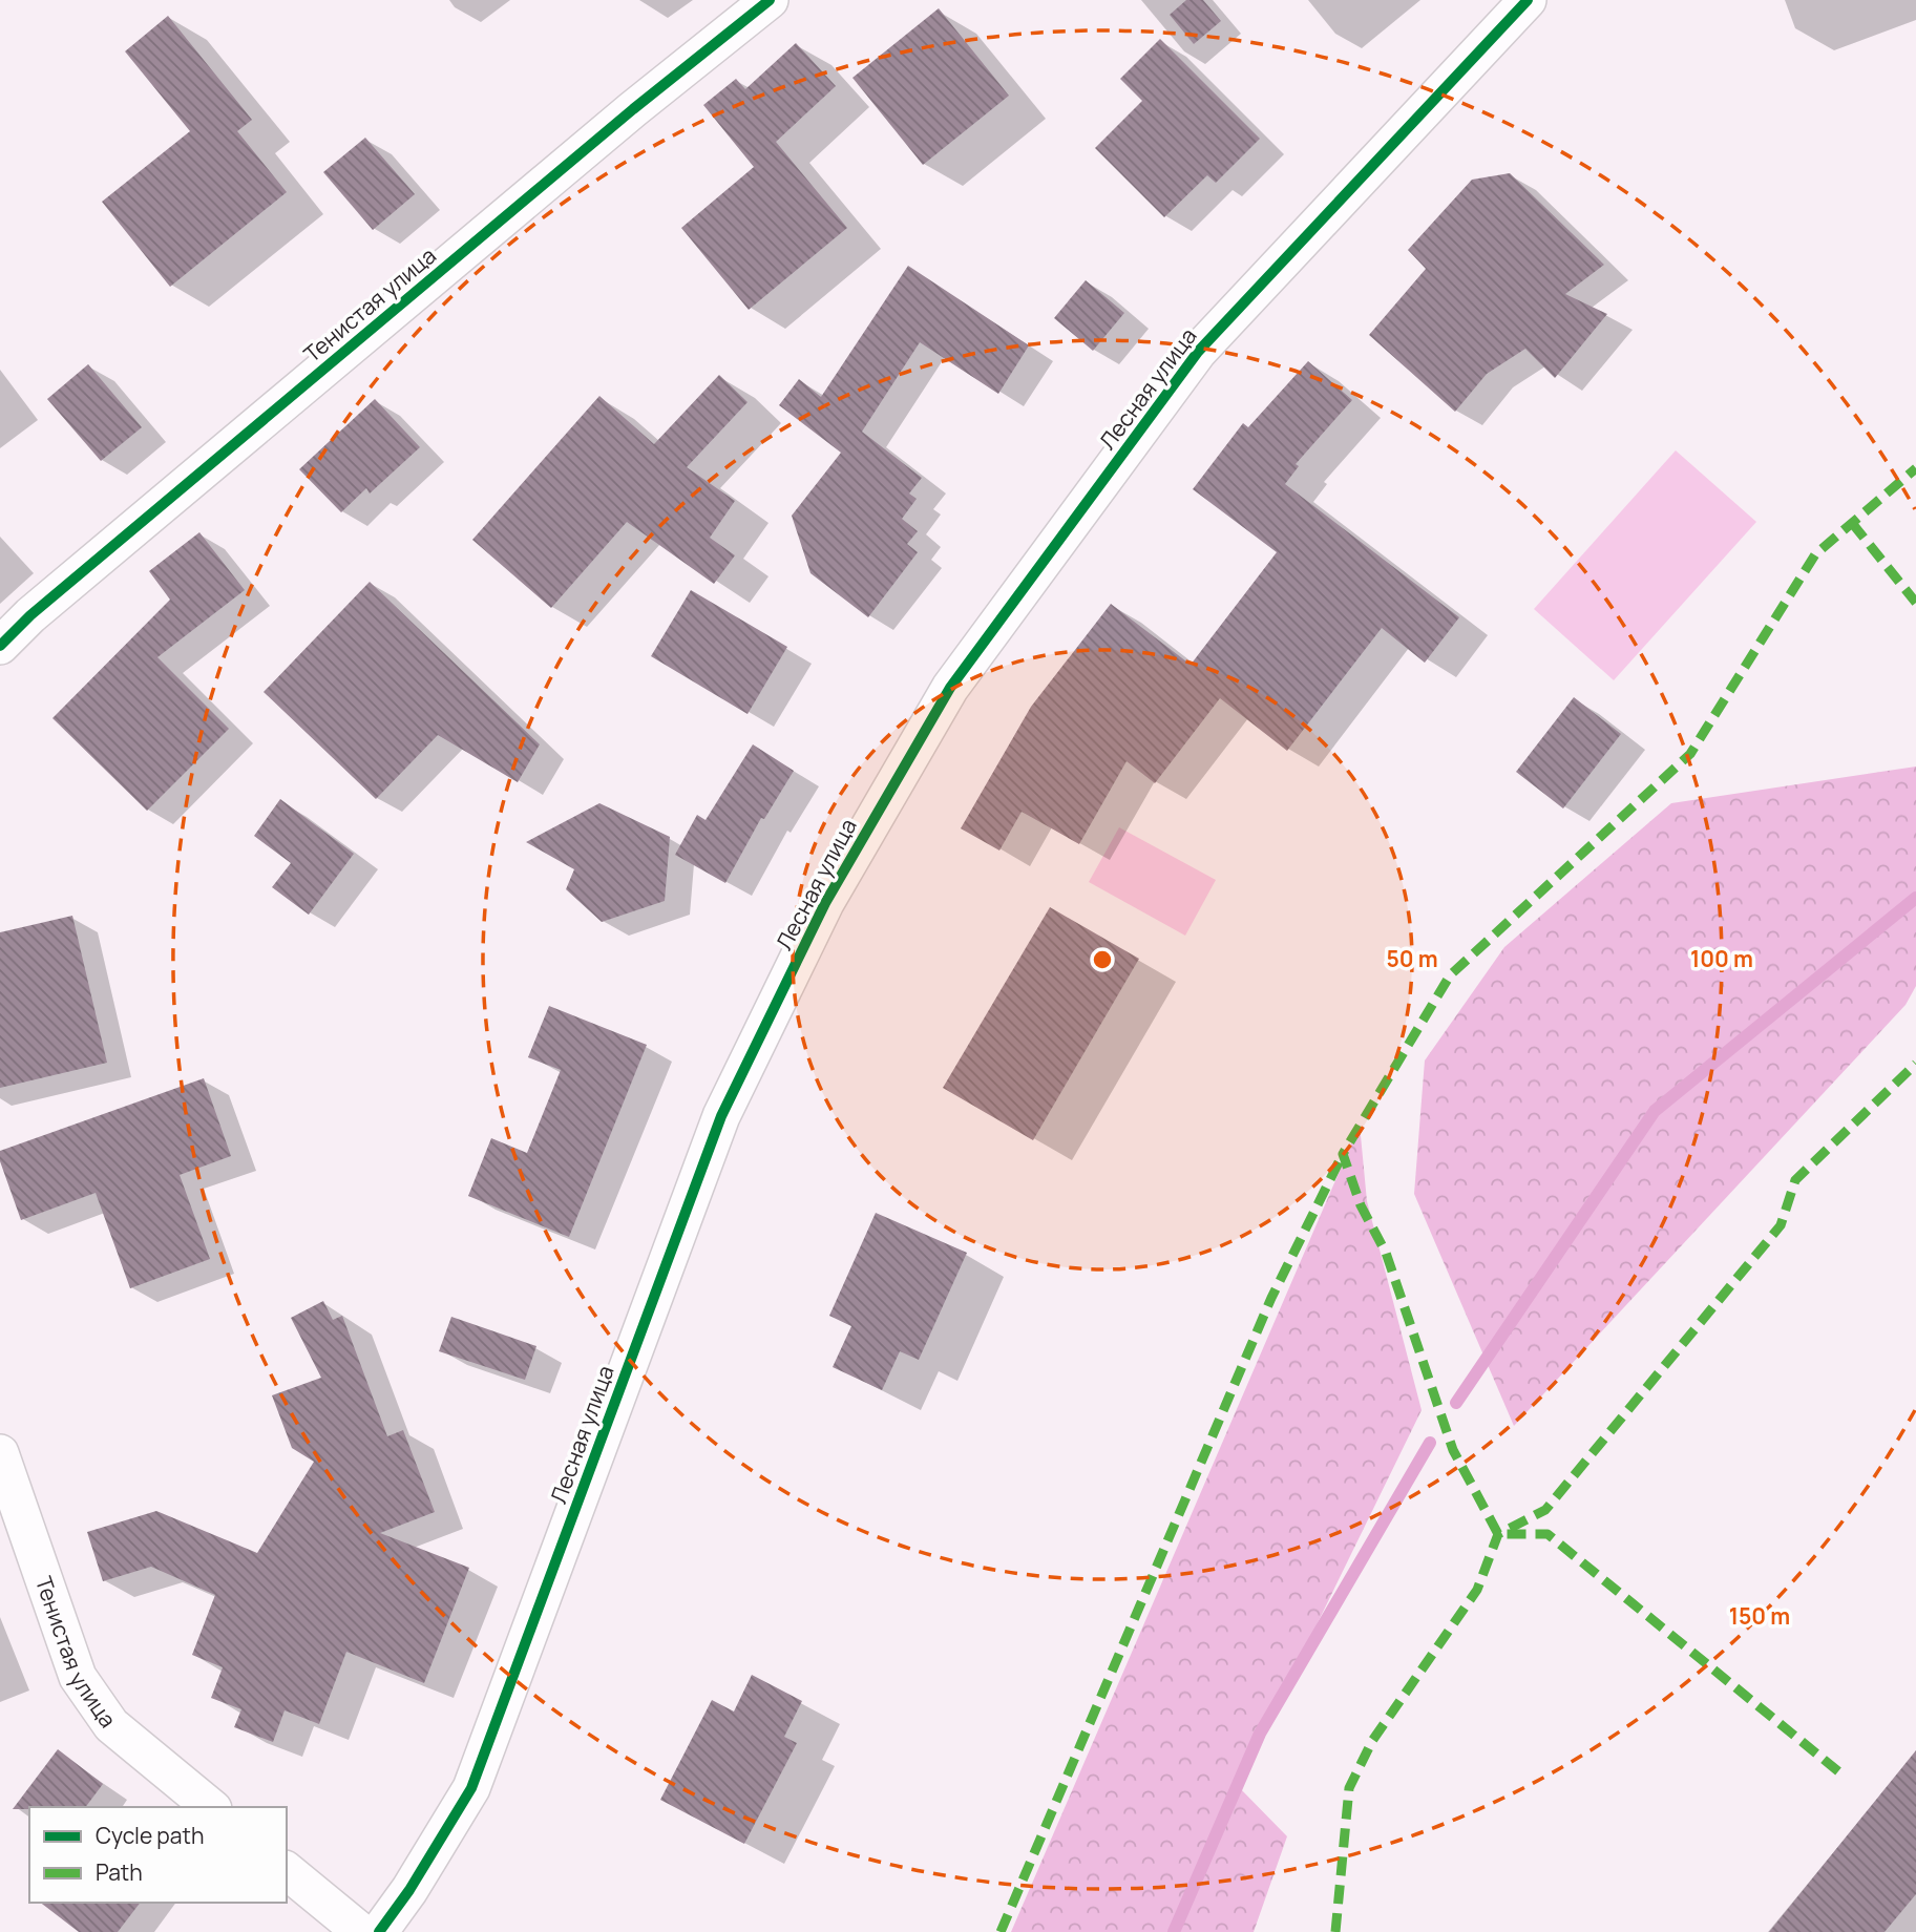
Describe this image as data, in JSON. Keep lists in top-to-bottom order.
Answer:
{
  "streets": {
    "street": ["Тенистая улица", "Лесная улица"]
  },
  "legend": ["Cycle path", "Path"],
  "rings": ["50 m", "100 m", "150 m"]
}
